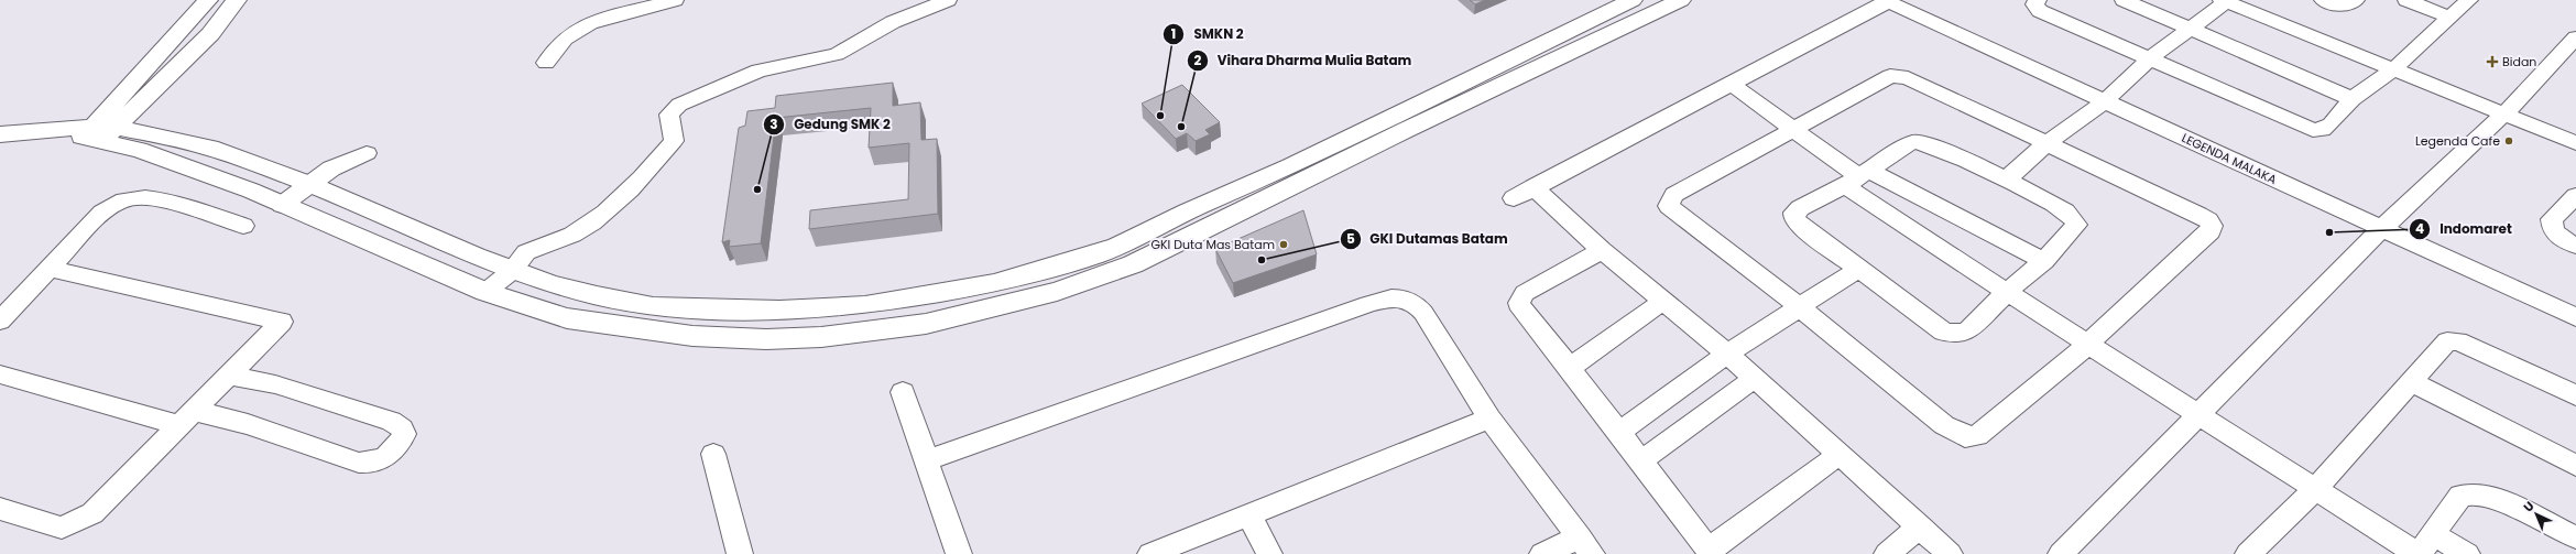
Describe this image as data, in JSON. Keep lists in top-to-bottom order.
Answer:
{
  "streets": {
    "street": ["LEGENDA MALAKA"]
  },
  "places": {
    "health": ["Bidan"],
    "other": [
      "SMKN 2",
      "Vihara Dharma Mulia Batam",
      "Legenda Cafe",
      "Gedung SMK 2",
      "Indomaret",
      "GKI Duta Mas Batam",
      "GKI Dutamas Batam"
    ]
  },
  "north": "top left"
}
